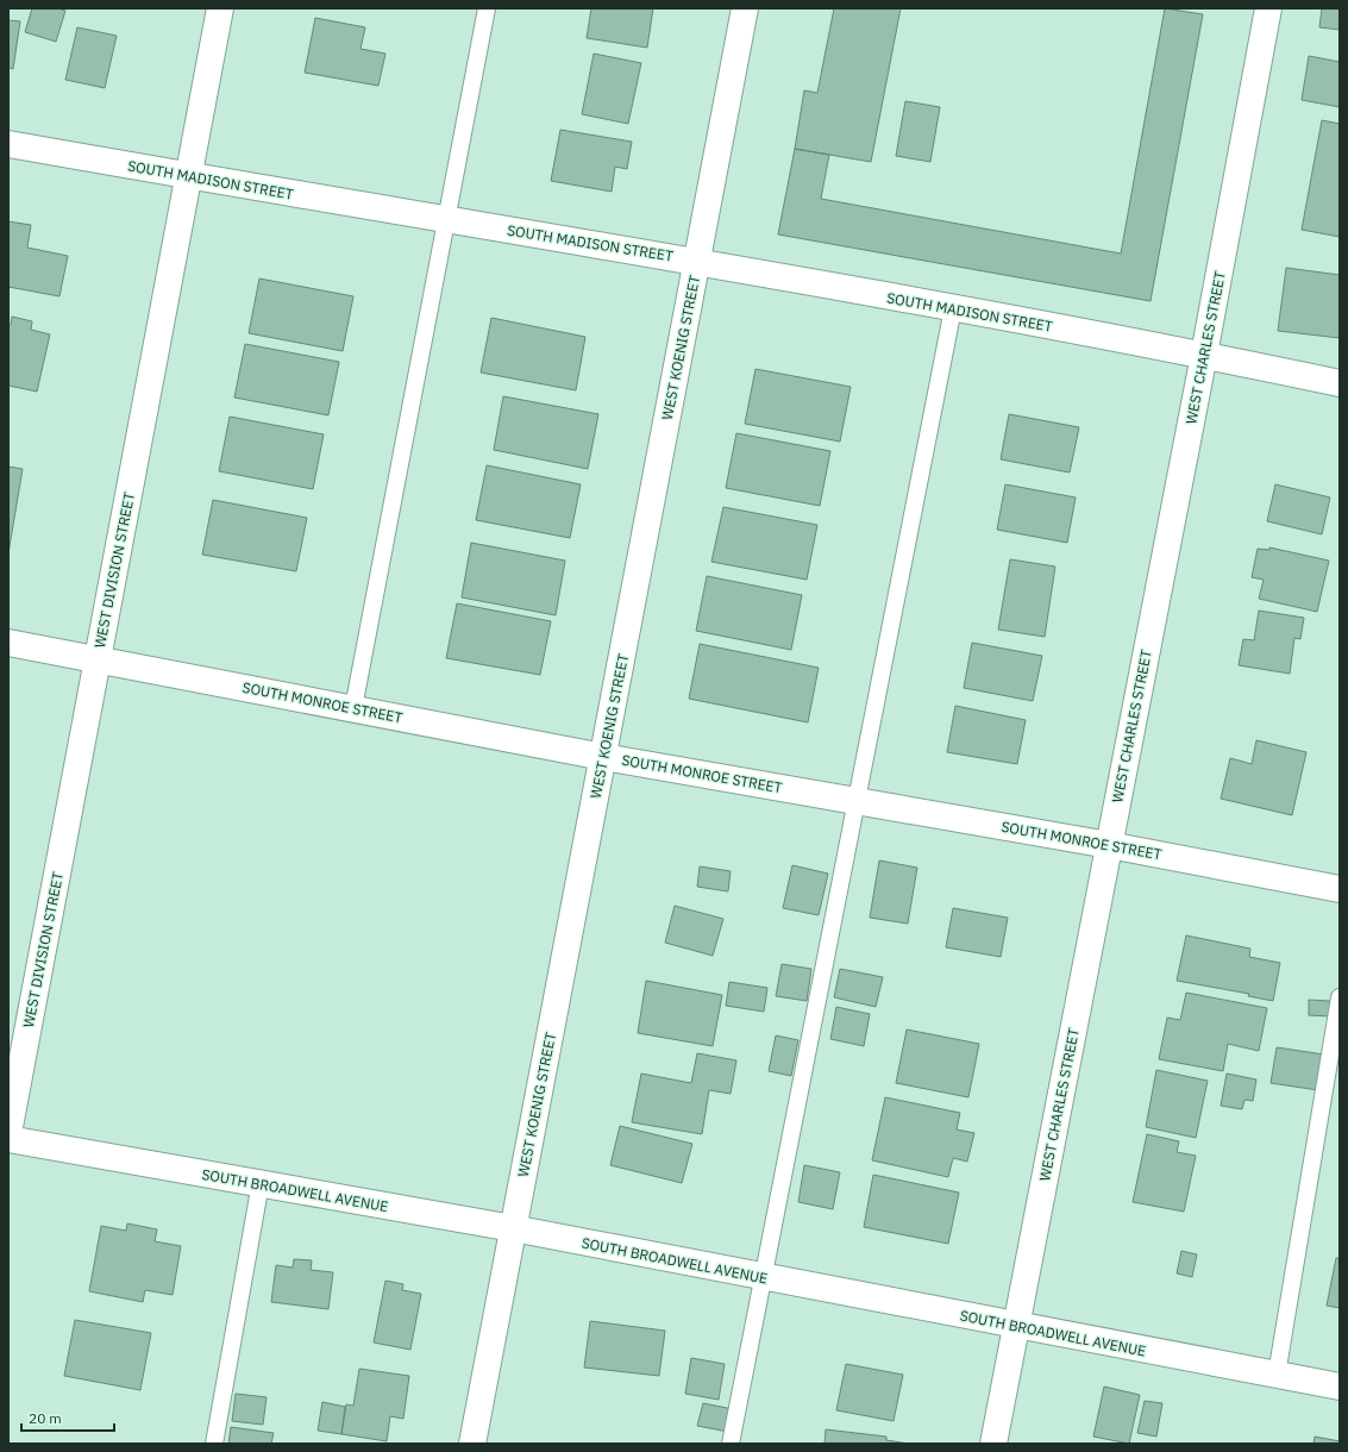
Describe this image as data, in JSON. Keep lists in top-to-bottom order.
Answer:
{
  "streets": {
    "street": [
      "SOUTH MADISON STREET",
      "WEST KOENIG STREET",
      "WEST CHARLES STREET",
      "WEST DIVISION STREET",
      "SOUTH MONROE STREET",
      "SOUTH BROADWELL AVENUE"
    ]
  },
  "crossings": [
    ["SOUTH MADISON STREET", "WEST KOENIG STREET"],
    ["SOUTH MADISON STREET", "WEST CHARLES STREET"],
    ["SOUTH MADISON STREET", "WEST DIVISION STREET"],
    ["WEST KOENIG STREET", "SOUTH MONROE STREET"],
    ["WEST KOENIG STREET", "SOUTH BROADWELL AVENUE"],
    ["WEST CHARLES STREET", "SOUTH MONROE STREET"],
    ["WEST CHARLES STREET", "SOUTH BROADWELL AVENUE"],
    ["WEST DIVISION STREET", "SOUTH MONROE STREET"]
  ],
  "scale_bar": "20 m"
}
